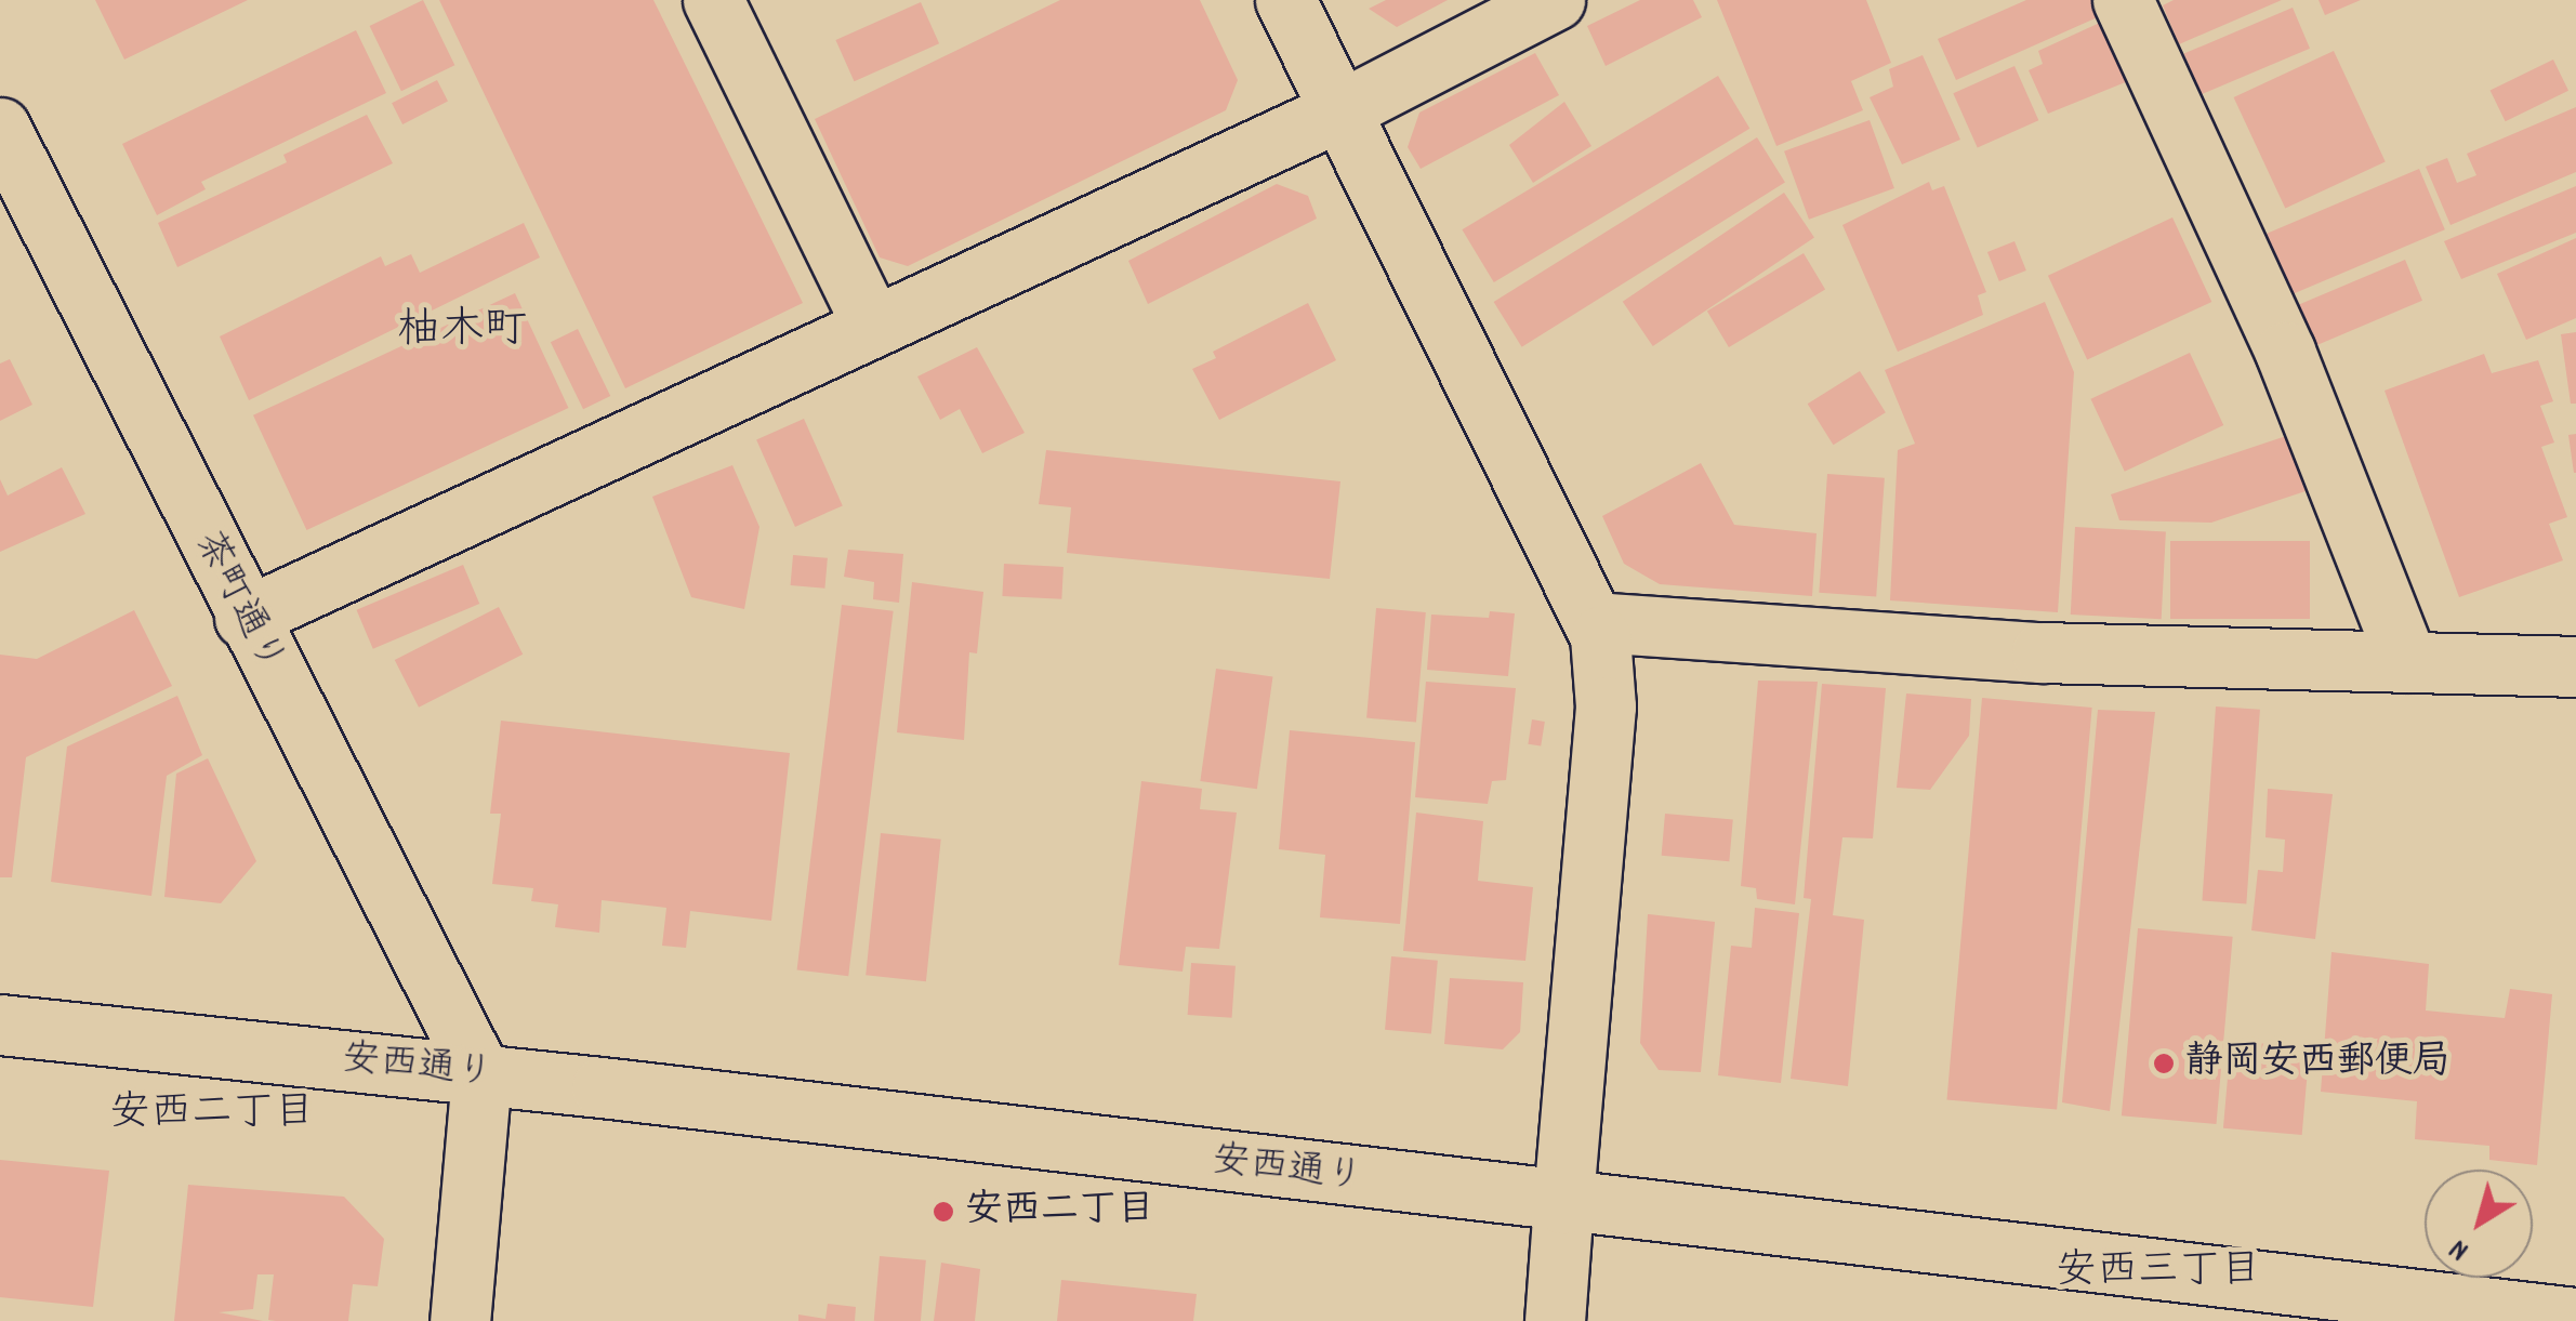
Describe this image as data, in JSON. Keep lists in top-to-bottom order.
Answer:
{
  "streets": {
    "street": ["茶町通り", "安西通り"]
  },
  "crossings": [
    ["茶町通り", "安西通り"]
  ],
  "districts": ["柚木町", "安西二丁目", "安西三丁目"],
  "places": ["静岡安西郵便局", "安西二丁目"],
  "north": "bottom left"
}
